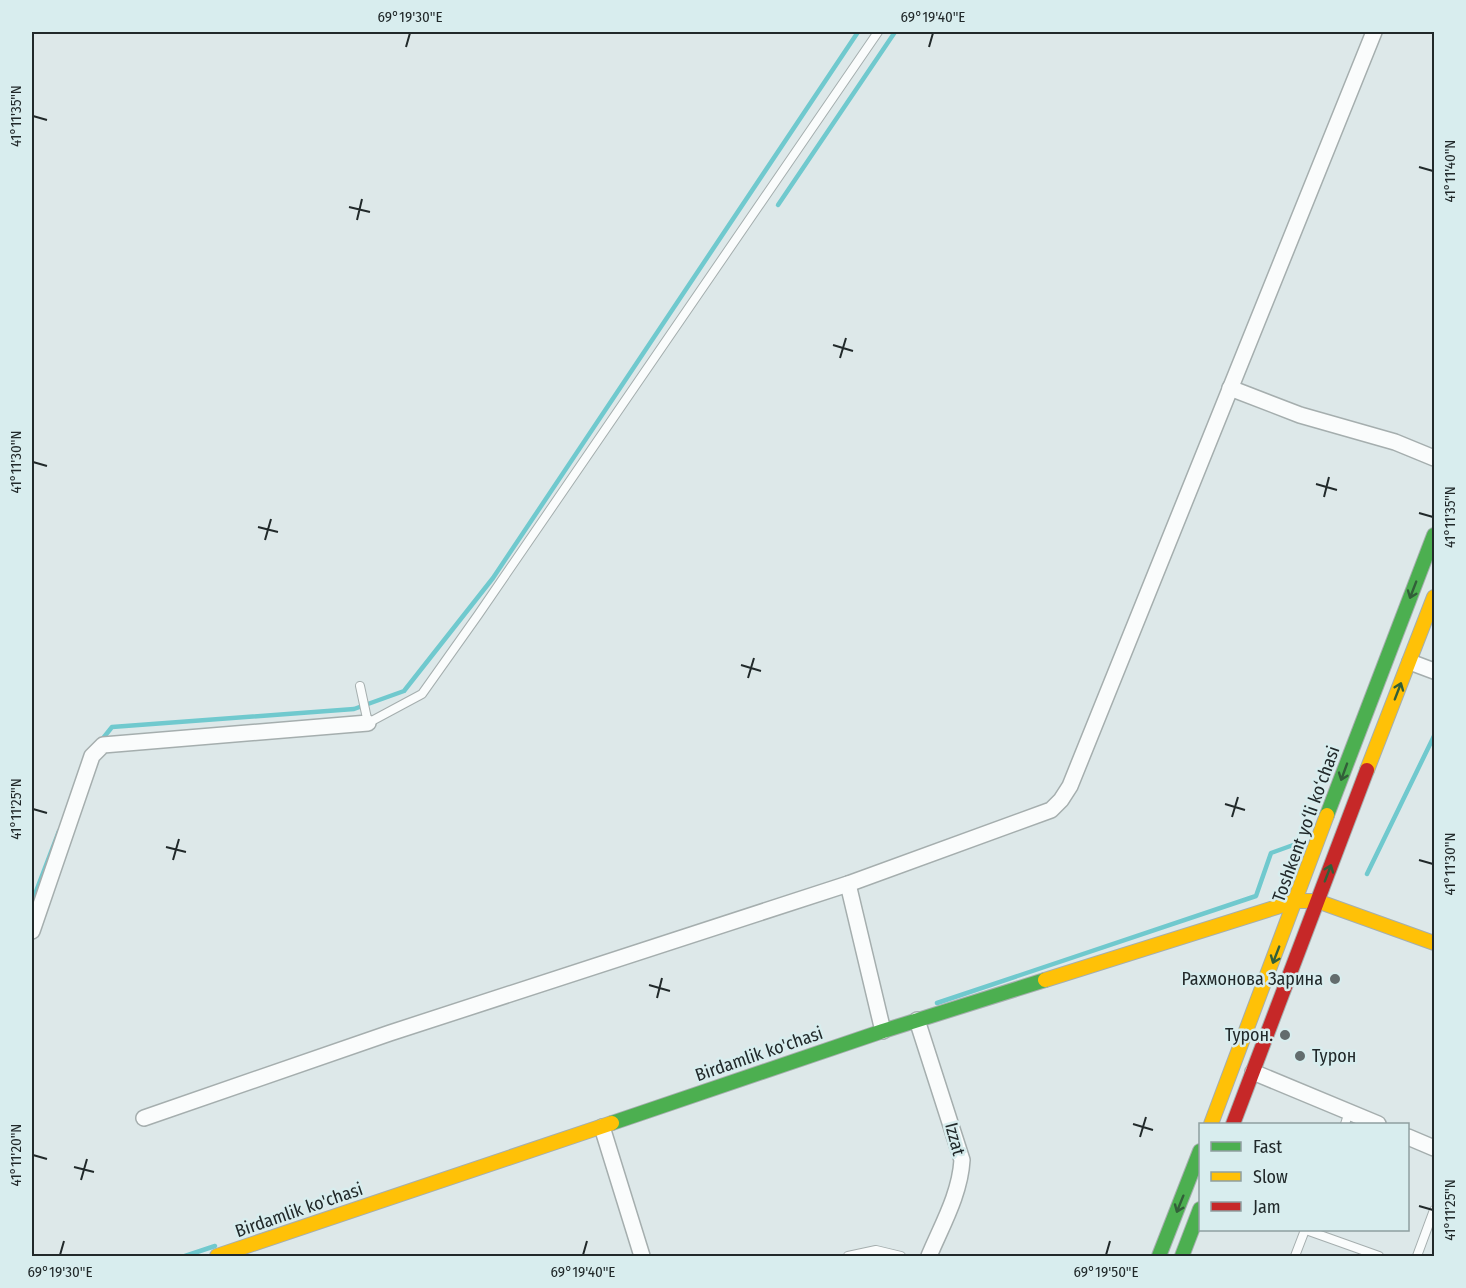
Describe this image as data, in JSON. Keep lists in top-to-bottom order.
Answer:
{
  "streets": {
    "main road": ["Toshkent yo‘li ko‘chasi", "Birdamlik ko'chasi"],
    "street": ["Izzat"]
  },
  "crossings": [
    ["Toshkent yo‘li ko‘chasi", "Birdamlik ko'chasi"],
    ["Birdamlik ko'chasi", "Izzat"]
  ],
  "places": ["Рахмонова Зарина", "Турон.", "Турон"],
  "legend": ["Fast", "Slow", "Jam"],
  "coordinates": [
    "69°19'30\"E",
    "69°19'40\"E",
    "41°11'35\"N",
    "41°11'40\"N",
    "41°11'30\"N",
    "41°11'25\"N",
    "41°11'20\"N",
    "69°19'50\"E"
  ]
}
